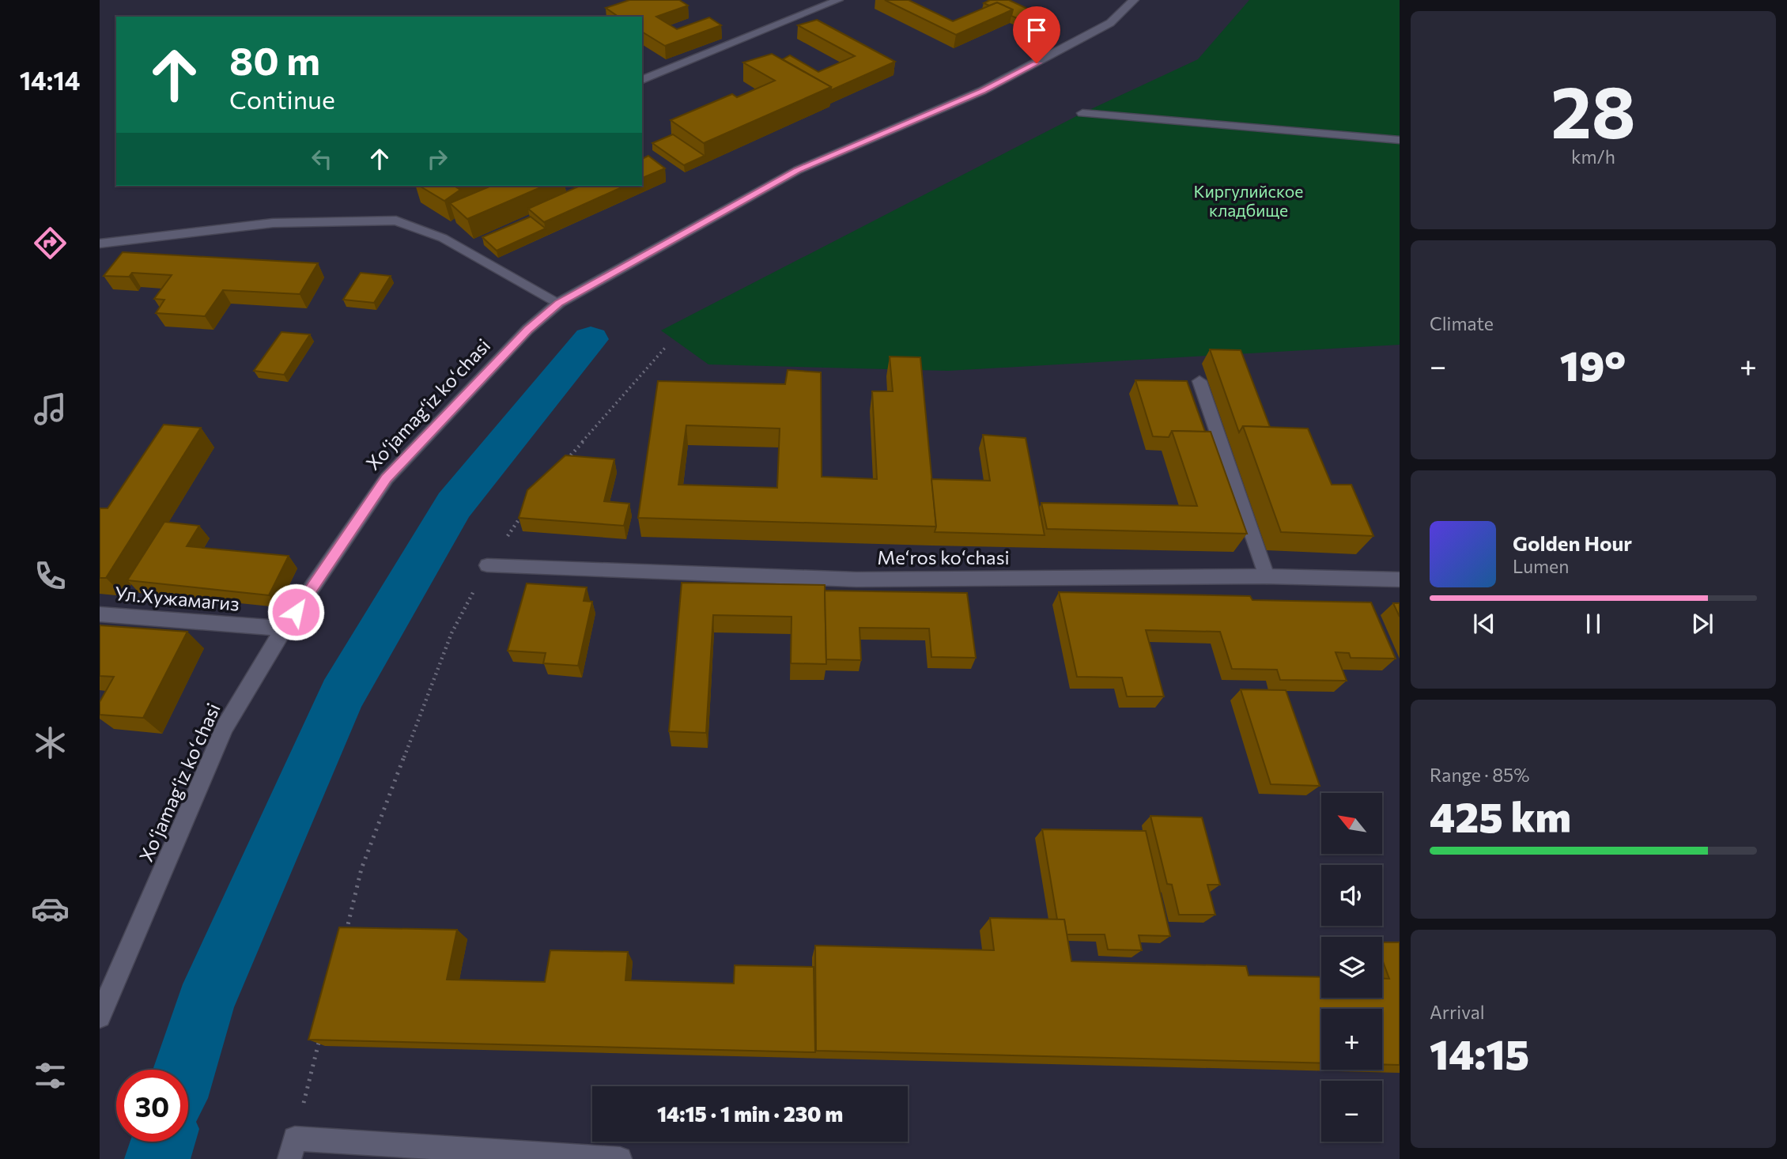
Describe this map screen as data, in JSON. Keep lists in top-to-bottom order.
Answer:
{
  "streets": {
    "street": ["Xoʻjamagʻiz koʻchasi", "Meʻros koʻchasi", "Ул.Хужамагиз"]
  },
  "crossings": [
    ["Xoʻjamagʻiz koʻchasi", "Ул.Хужамагиз"]
  ],
  "parks": ["Киргулийское кладбище"],
  "north": "top left",
  "page": {
    "tabs": "14:14",
    "tile": [
      ["28", "km/h"],
      "Climate",
      ["Range · 85%", "425 km"],
      ["Arrival", "14:15"]
    ],
    "turn": ["80 m", "Continue"],
    "heat": ["−", "19°", "+"],
    "song": ["Golden Hour", "Lumen"],
    "map_buttons": ["+", "−"],
    "limit": "30",
    "trip": "14:15 · 1 min · 230 m"
  }
}
